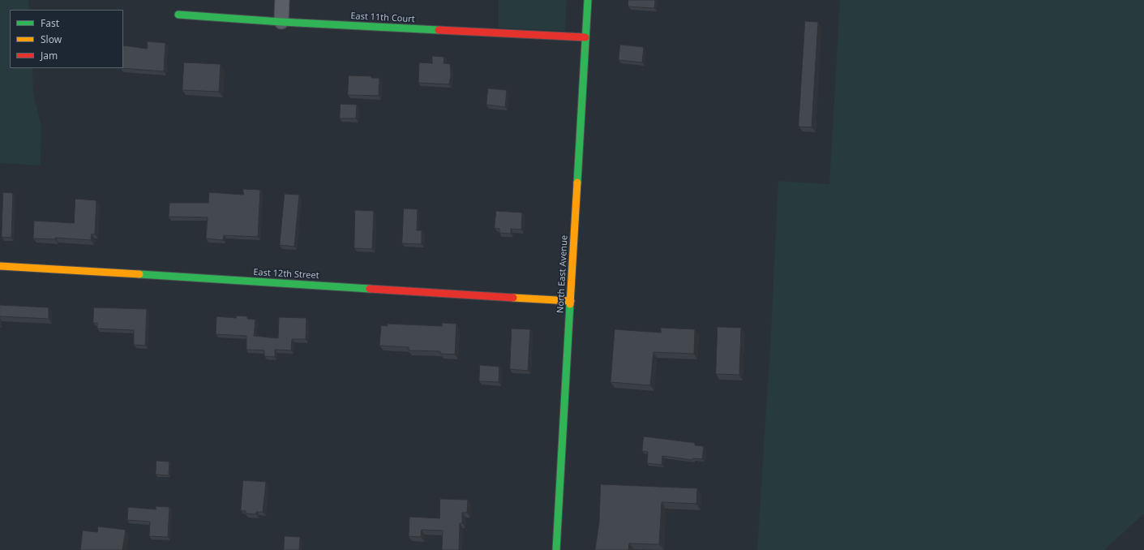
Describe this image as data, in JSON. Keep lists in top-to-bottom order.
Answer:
{
  "streets": {
    "street": ["East 11th Court", "East 12th Street", "North East Avenue"]
  },
  "crossings": [
    ["East 11th Court", "North East Avenue"],
    ["East 12th Street", "North East Avenue"]
  ],
  "legend": ["Fast", "Slow", "Jam"]
}
